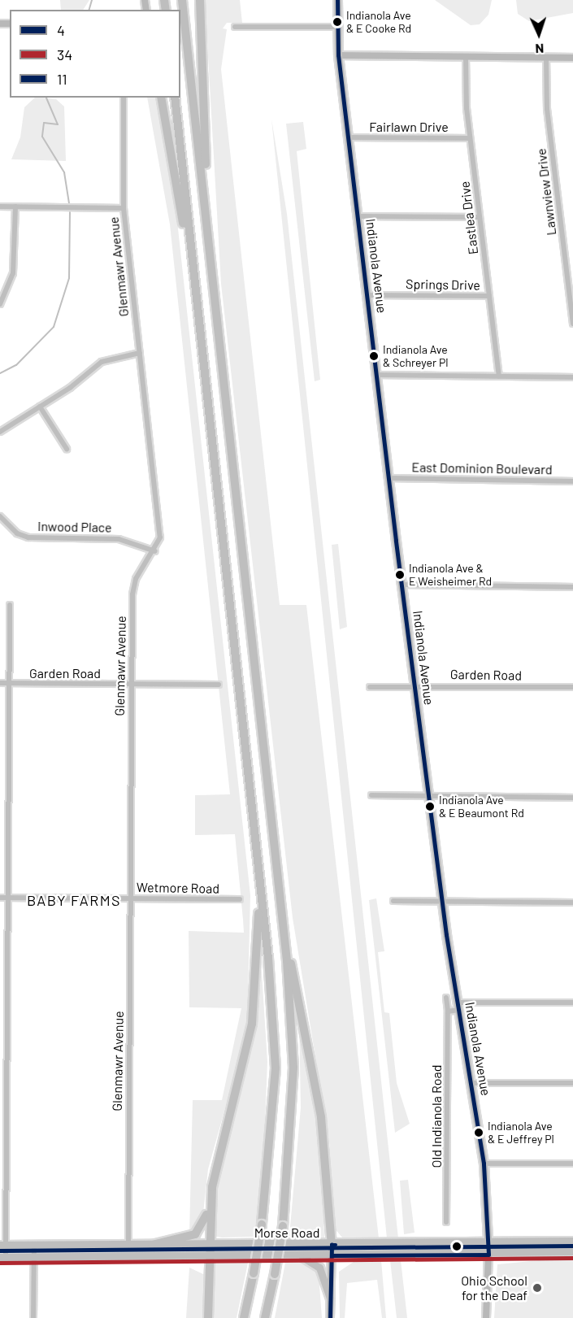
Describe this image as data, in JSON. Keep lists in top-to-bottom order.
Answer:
{
  "streets": {
    "main road": ["Indianola Avenue", "Morse Road"],
    "street": [
      "Fairlawn Drive",
      "Lawnview Drive",
      "Eastlea Drive",
      "Glenmawr Avenue",
      "Springs Drive",
      "East Dominion Boulevard",
      "Inwood Place",
      "Garden Road",
      "Wetmore Road",
      "Old Indianola Road"
    ]
  },
  "crossings": [
    ["Fairlawn Drive", "Eastlea Drive"],
    ["Fairlawn Drive", "Indianola Avenue"],
    ["Eastlea Drive", "Springs Drive"],
    ["Indianola Avenue", "Springs Drive"],
    ["Indianola Avenue", "East Dominion Boulevard"],
    ["Indianola Avenue", "Garden Road"],
    ["Indianola Avenue", "Morse Road"],
    ["Glenmawr Avenue", "Inwood Place"],
    ["Glenmawr Avenue", "Garden Road"],
    ["Glenmawr Avenue", "Wetmore Road"],
    ["Glenmawr Avenue", "Morse Road"]
  ],
  "districts": ["BABY FARMS"],
  "places": [
    "Indianola Ave & E Cooke Rd",
    "Indianola Ave & Schreyer Pl",
    "Indianola Ave & E Weisheimer Rd",
    "Indianola Ave & E Beaumont Rd",
    "Indianola Ave & E Jeffrey Pl",
    "Ohio School for the Deaf"
  ],
  "lines": ["transit line 4", "transit line 11", "transit line 34"],
  "legend": ["4", "34", "11"],
  "north": "bottom"
}
